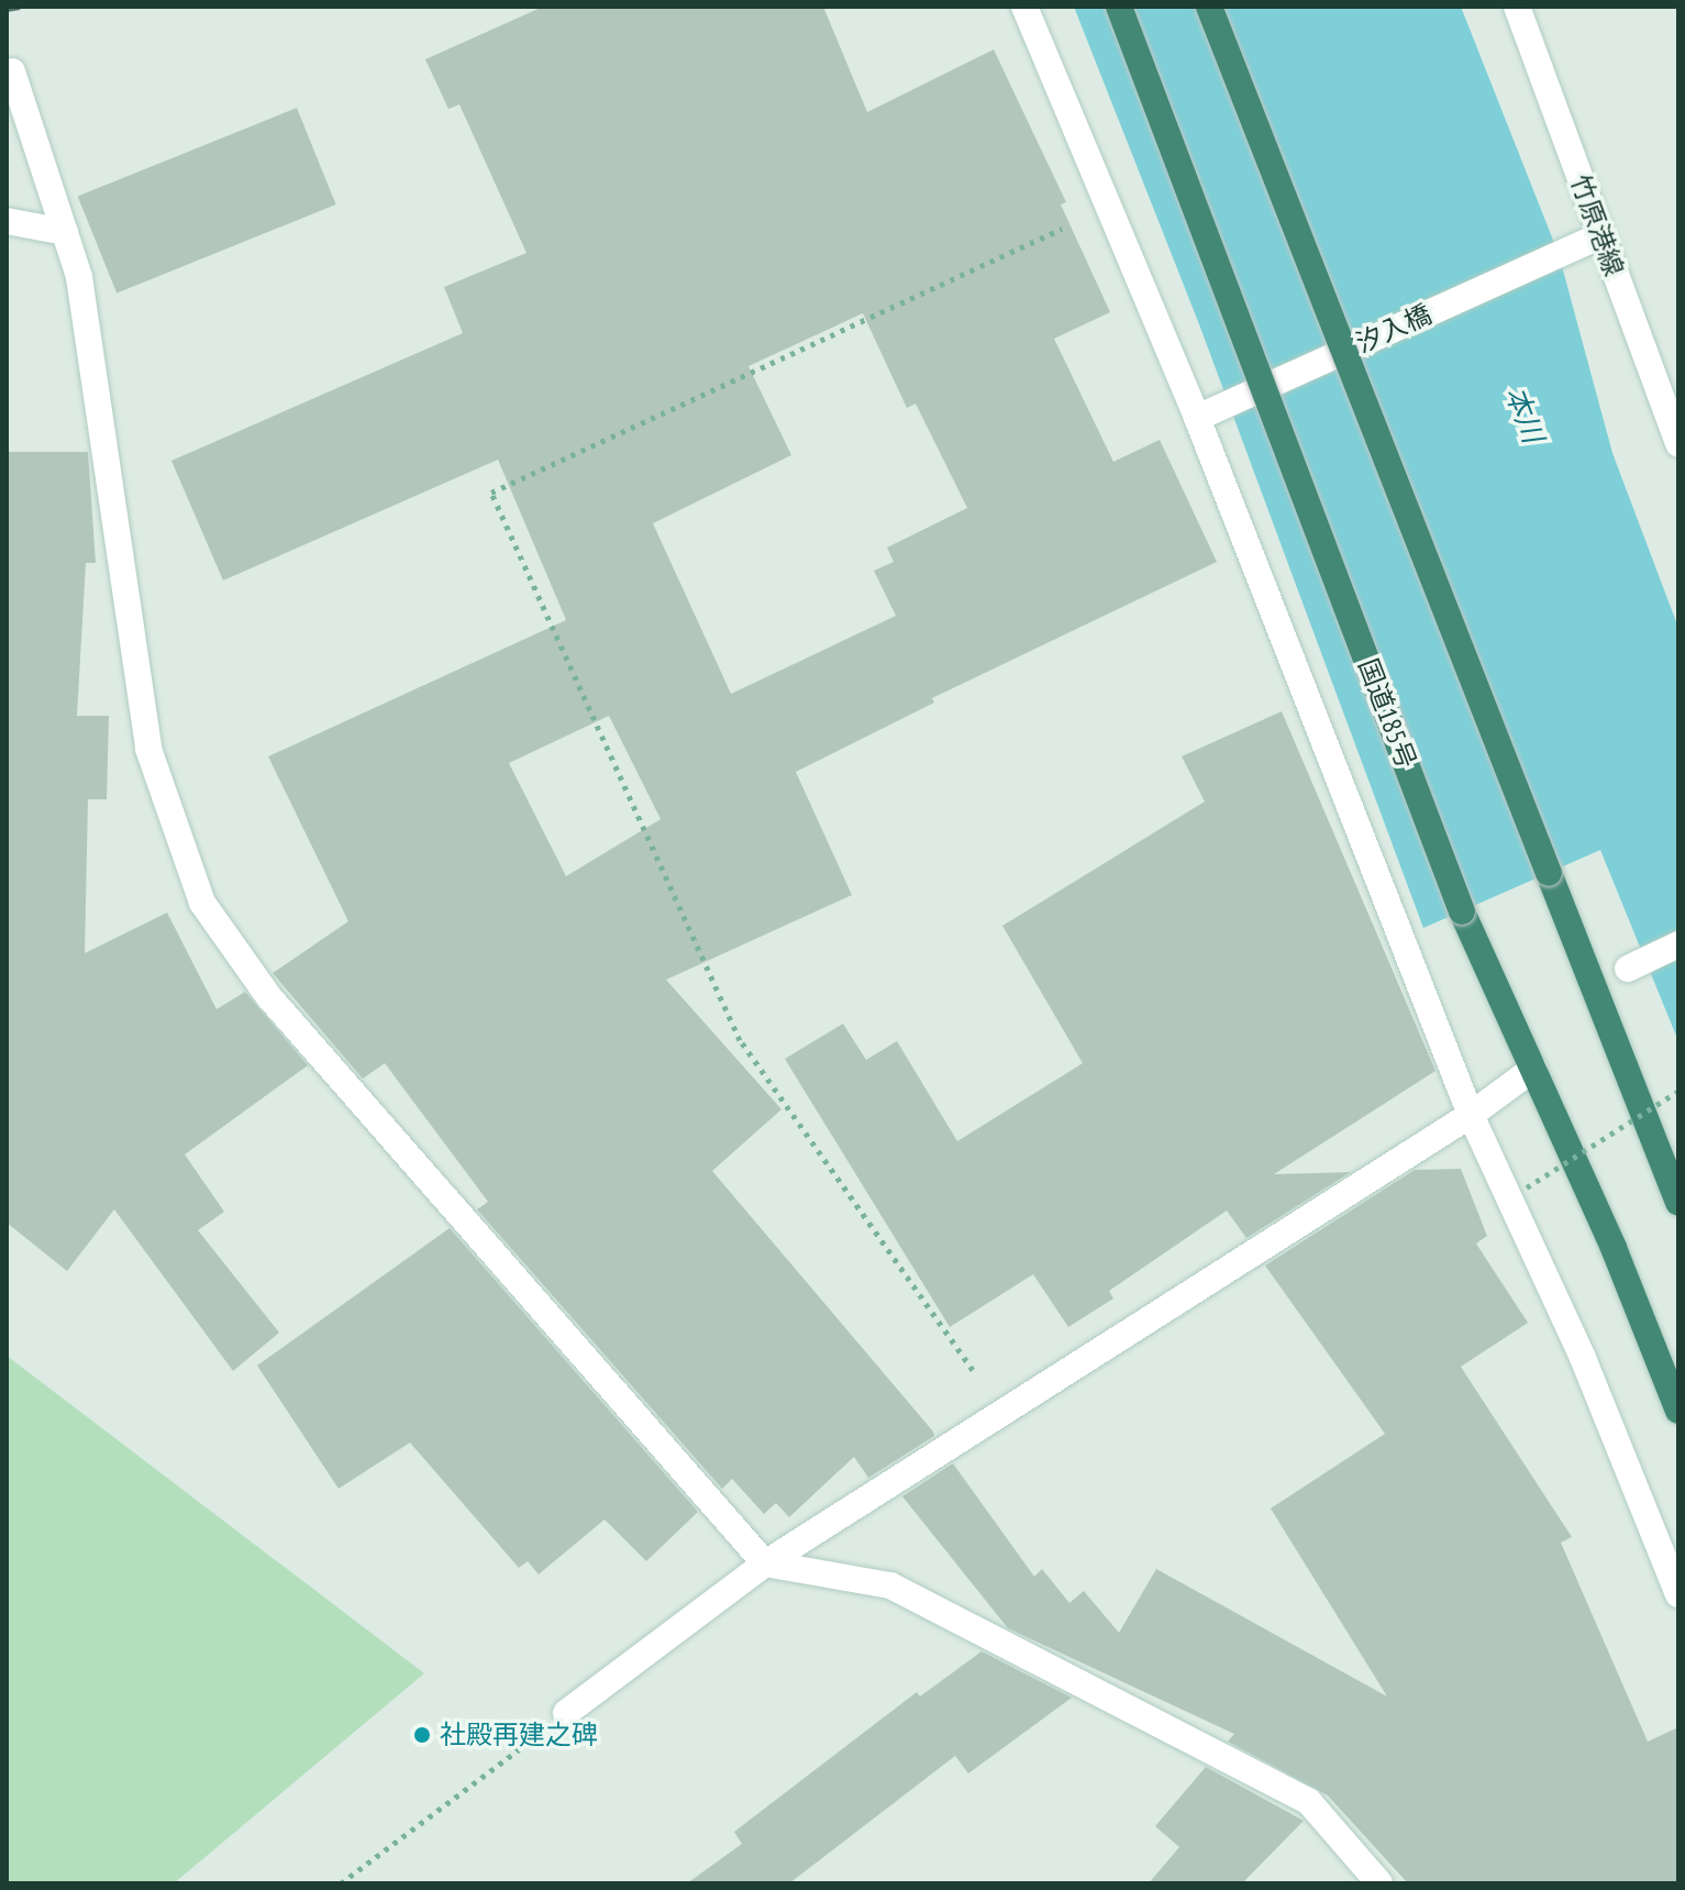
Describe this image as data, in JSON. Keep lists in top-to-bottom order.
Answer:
{
  "streets": {
    "highway": ["国道185号"],
    "street": ["竹原港線", "汐入橋"]
  },
  "crossings": [
    ["竹原港線", "汐入橋"]
  ],
  "water": ["本川"],
  "places": ["社殿再建之碑"]
}
